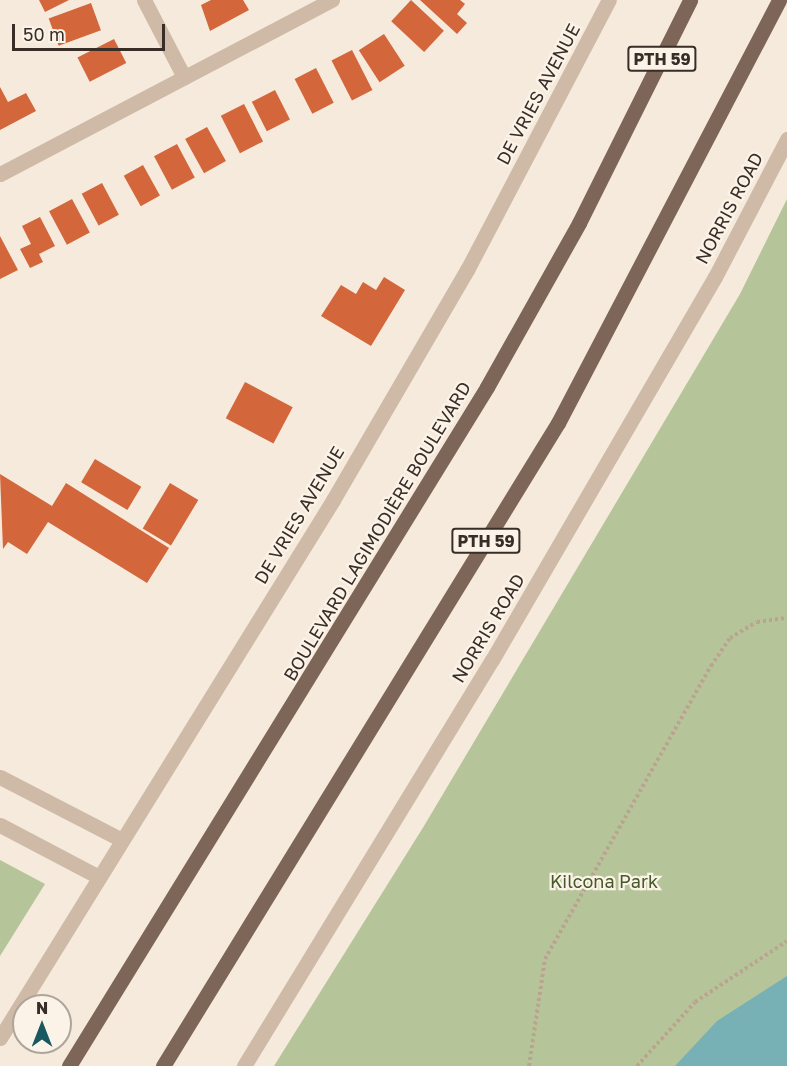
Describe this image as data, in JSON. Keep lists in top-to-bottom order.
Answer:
{
  "streets": {
    "main road": ["PTH 59", "BOULEVARD LAGIMODIÈRE BOULEVARD"],
    "street": ["DE VRIES AVENUE", "NORRIS ROAD"]
  },
  "parks": ["Kilcona Park"],
  "scale_bar": "50 m",
  "north": "top"
}
